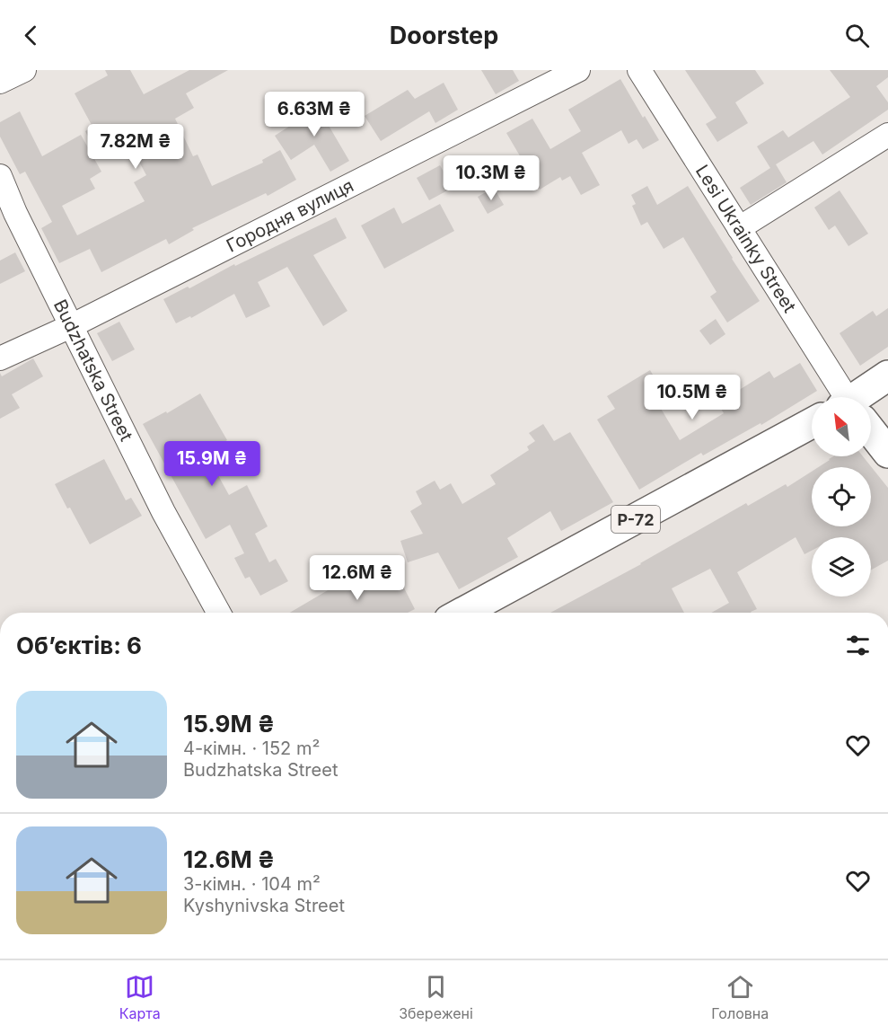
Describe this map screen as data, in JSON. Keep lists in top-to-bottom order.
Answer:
{
  "streets": {
    "main road": ["Lesi Ukrainky Street", "Р-72"],
    "street": ["Городня вулиця", "Budzhatska Street"]
  },
  "crossings": [
    ["Городня вулиця", "Budzhatska Street"]
  ],
  "north": "top left",
  "page": {
    "header": "Doorstep",
    "price": [
      "6.63M ₴",
      "7.82M ₴",
      "10.3M ₴",
      "10.5M ₴",
      "15.9M ₴",
      "12.6M ₴"
    ],
    "heading": "Об’єктів: 6",
    "list": [
      {
        "name": "15.9M ₴",
        "note": "4-кімн. · 152 m² · Budzhatska Street"
      },
      {
        "name": "12.6M ₴",
        "note": "3-кімн. · 104 m² · Kyshynivska Street"
      }
    ],
    "tabs": ["Карта", "Збережені", "Головна"]
  }
}
